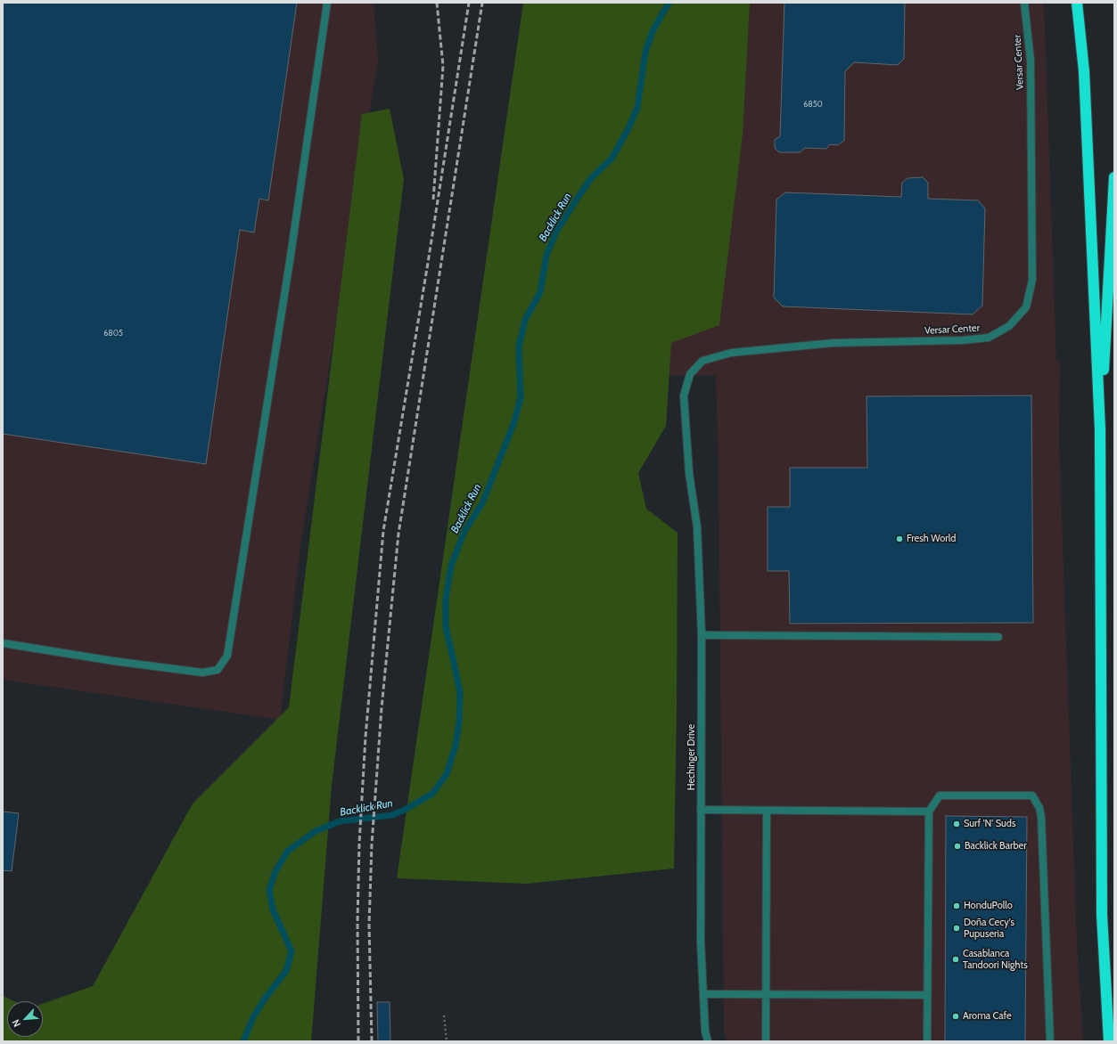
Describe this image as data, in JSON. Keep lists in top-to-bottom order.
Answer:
{
  "streets": {
    "street": ["Versar Center", "Hechinger Drive"]
  },
  "crossings": [
    ["Versar Center", "Hechinger Drive"]
  ],
  "water": ["Backlick Run"],
  "places": [
    "Fresh World",
    "Surf 'N' Suds",
    "Backlick Barber",
    "HonduPollo",
    "Doña Cecy's Pupuseria",
    "Casablanca Tandoori Nights",
    "Aroma Cafe"
  ],
  "house_numbers": ["6850", "6805"],
  "north": "bottom left"
}
